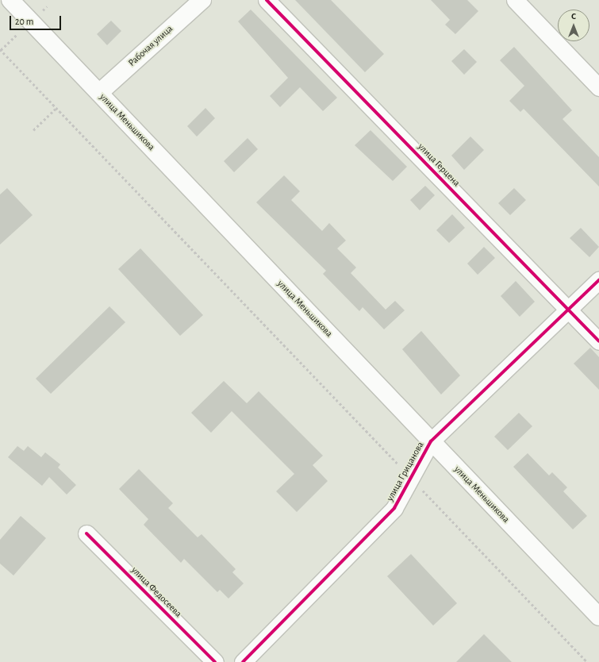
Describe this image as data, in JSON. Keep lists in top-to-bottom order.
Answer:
{
  "streets": {
    "main road": ["Рабочая улица", "улица Меньшикова"],
    "street": ["улица Герцена", "улица Грицанова", "улица Федосеева"]
  },
  "crossings": [
    ["Рабочая улица", "улица Меньшикова"],
    ["улица Меньшикова", "улица Грицанова"],
    ["улица Герцена", "улица Грицанова"]
  ],
  "scale_bar": "20 m",
  "north": "top"
}
